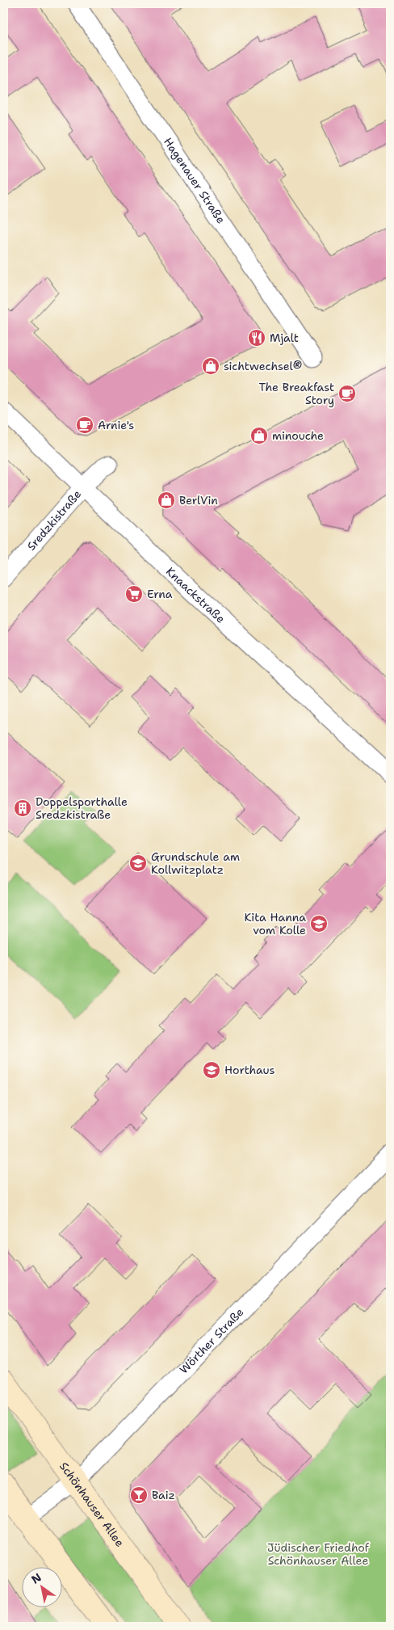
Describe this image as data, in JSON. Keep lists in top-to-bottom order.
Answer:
{
  "streets": {
    "main road": ["Schönhauser Allee"],
    "street": [
      "Hagenauer Straße",
      "Sredzkistraße",
      "Knaackstraße",
      "Wörther Straße"
    ]
  },
  "crossings": [
    ["Sredzkistraße", "Knaackstraße"],
    ["Wörther Straße", "Schönhauser Allee"]
  ],
  "parks": ["Jüdischer Friedhof Schönhauser Allee"],
  "places": {
    "restaurant": ["Mjalt"],
    "shop": ["sichtwechsel®", "minouche", "BerlVin"],
    "cafe": ["The Breakfast Story", "Arnie's"],
    "supermarket": ["Erna"],
    "building": ["Doppelsporthalle Sredzkistraße"],
    "school or university": ["Grundschule am Kollwitzplatz", "Kita Hanna vom Kolle", "Horthaus"],
    "bar": ["Baiz"]
  },
  "north": "top left"
}
